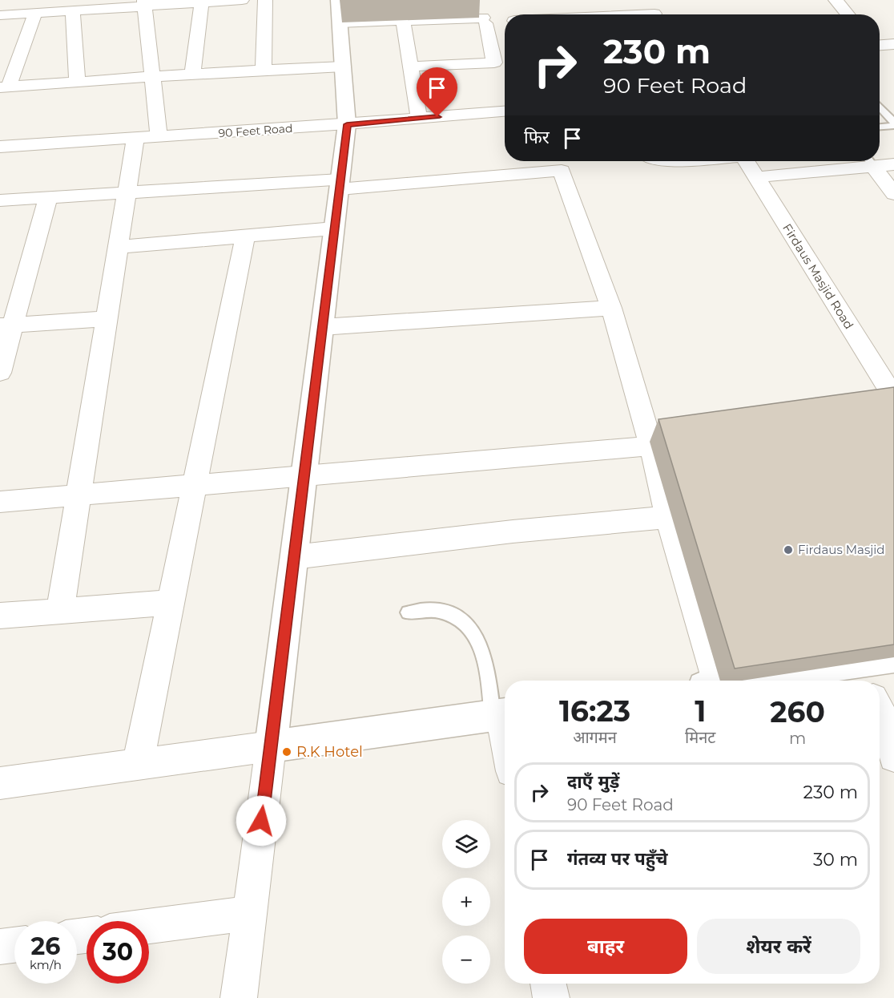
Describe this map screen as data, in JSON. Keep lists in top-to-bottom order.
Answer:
{
  "streets": {
    "street": ["90 Feet Road", "Firdaus Masjid Road"]
  },
  "places": ["Firdaus Masjid", "R.K Hotel"],
  "page": {
    "turn": ["230 m", "90 Feet Road"],
    "then": "फिर",
    "eta": [
      "16:23",
      "आगमन",
      "1",
      "मिनट",
      "260",
      "m"
    ],
    "list": [
      {
        "name": "दाएँ मुड़ें",
        "note": "90 Feet Road",
        "value": "230 m"
      },
      {
        "name": "गंतव्य पर पहुँचे",
        "value": "30 m"
      }
    ],
    "map_buttons": ["+", "−"],
    "buttons": ["बाहर", "शेयर करें"],
    "speed": "26 km/h",
    "limit": "30"
  }
}
